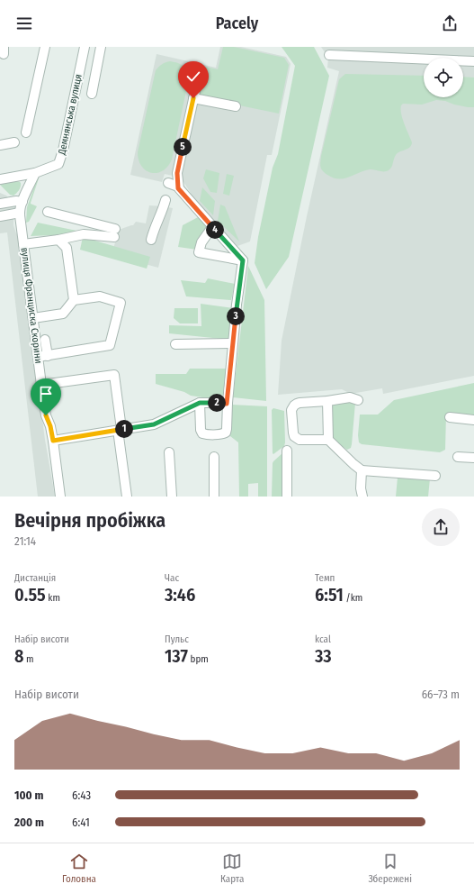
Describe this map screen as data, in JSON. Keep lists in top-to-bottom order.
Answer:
{
  "streets": {
    "street": ["Демнянська вулиця", "вулиця Франциска Скорини"]
  },
  "crossings": [
    ["Демнянська вулиця", "вулиця Франциска Скорини"]
  ],
  "page": {
    "header": "Pacely",
    "pins": [
      "5",
      "4",
      "3",
      "2",
      "1"
    ],
    "heading": ["Вечірня пробіжка", "21:14"],
    "stats": [
      ["Дистанція", "0.55 km"],
      ["Час", "3:46"],
      ["Темп", "6:51 /km"],
      ["Набір висоти", "8 m"],
      ["Пульс", "137 bpm"],
      ["kcal", "33"]
    ],
    "chart": ["Набір висоти", "66–73 m"],
    "list": [
      {
        "name": "100 m",
        "note": "6:43"
      },
      {
        "name": "200 m",
        "note": "6:41"
      }
    ],
    "tabs": ["Головна", "Карта", "Збережені"]
  }
}
